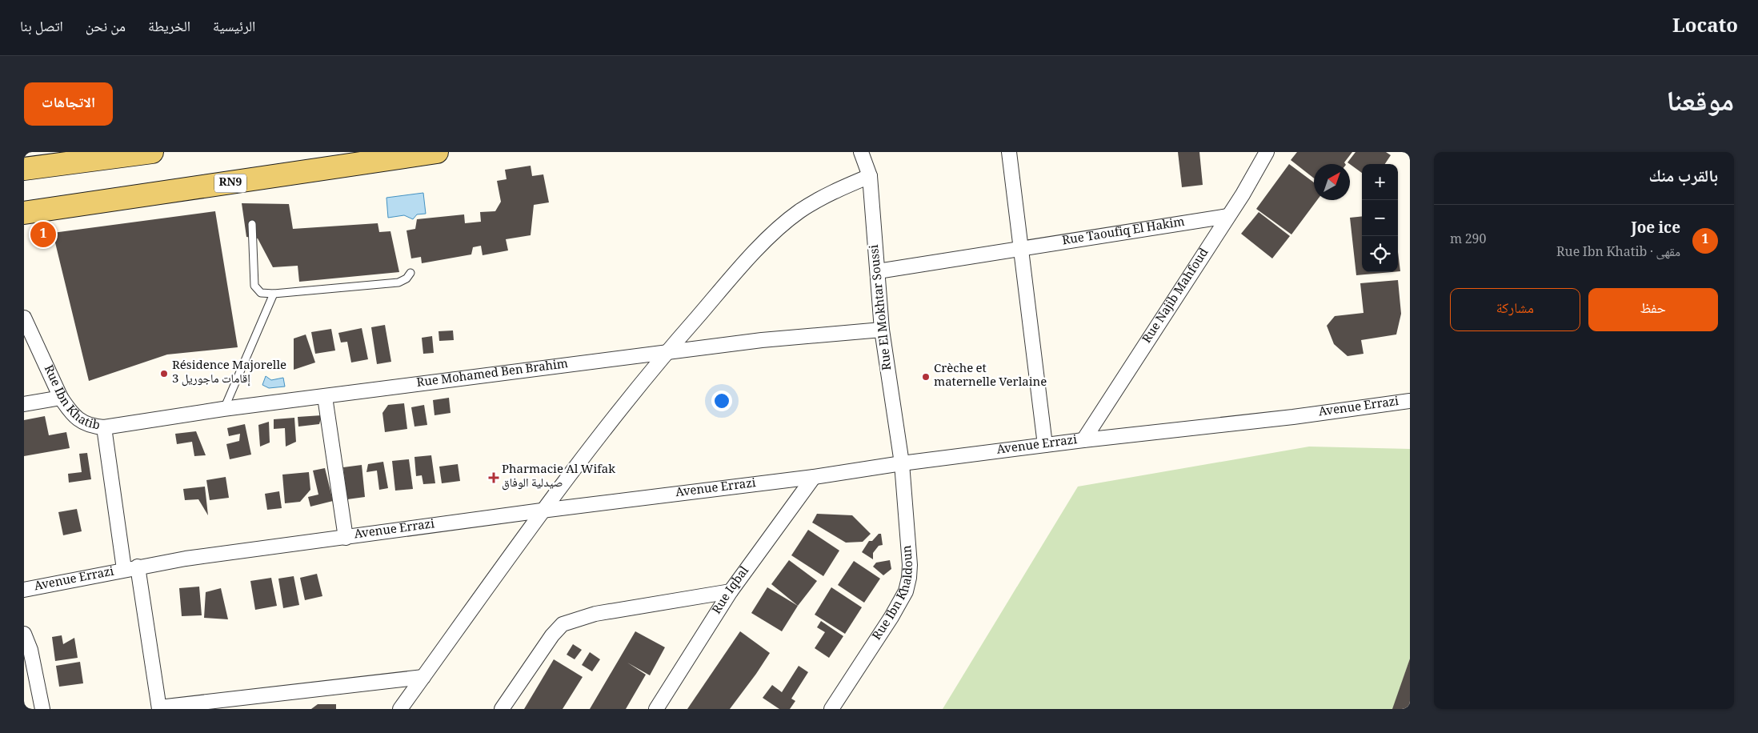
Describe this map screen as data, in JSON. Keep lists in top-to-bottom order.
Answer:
{
  "streets": {
    "main road": ["RN9"],
    "street": [
      "Rue Taoufiq El Hakim",
      "Rue Najib Mahfoud",
      "Rue El Mokhtar Soussi",
      "Rue Mohamed Ben Brahim",
      "Rue Ibn Khatib",
      "Avenue Errazi",
      "Rue Iqbal",
      "Rue Ibn Khaldoun"
    ]
  },
  "crossings": [
    ["Rue Taoufiq El Hakim", "Rue Najib Mahfoud"],
    ["Rue Taoufiq El Hakim", "Rue El Mokhtar Soussi"],
    ["Rue Najib Mahfoud", "Avenue Errazi"],
    ["Rue El Mokhtar Soussi", "Rue Mohamed Ben Brahim"],
    ["Rue El Mokhtar Soussi", "Avenue Errazi"],
    ["Rue El Mokhtar Soussi", "Rue Ibn Khaldoun"],
    ["Rue Mohamed Ben Brahim", "Rue Ibn Khatib"],
    ["Rue Ibn Khatib", "Avenue Errazi"],
    ["Avenue Errazi", "Rue Iqbal"],
    ["Avenue Errazi", "Rue Ibn Khaldoun"]
  ],
  "places": {
    "other": ["Résidence Majorelle إقامات ماجوريل 3", "Crèche et maternelle Verlaine"],
    "health": ["Pharmacie Al Wifak صيدلية الوفاق"]
  },
  "north": "top right",
  "page": {
    "header": "Locato",
    "nav": [
      "الرئيسية",
      "الخريطة",
      "من نحن",
      "اتصل بنا"
    ],
    "title": "موقعنا",
    "buttons": [
      "الاتجاهات",
      ["حفظ", "مشاركة"]
    ],
    "heading": "بالقرب منك",
    "map_buttons": ["+", "−"],
    "list": [
      {
        "mark": "1",
        "name": "Joe ice",
        "note": "مقهى · Rue Ibn Khatib",
        "value": "290 m"
      }
    ],
    "pins": "1"
  }
}
